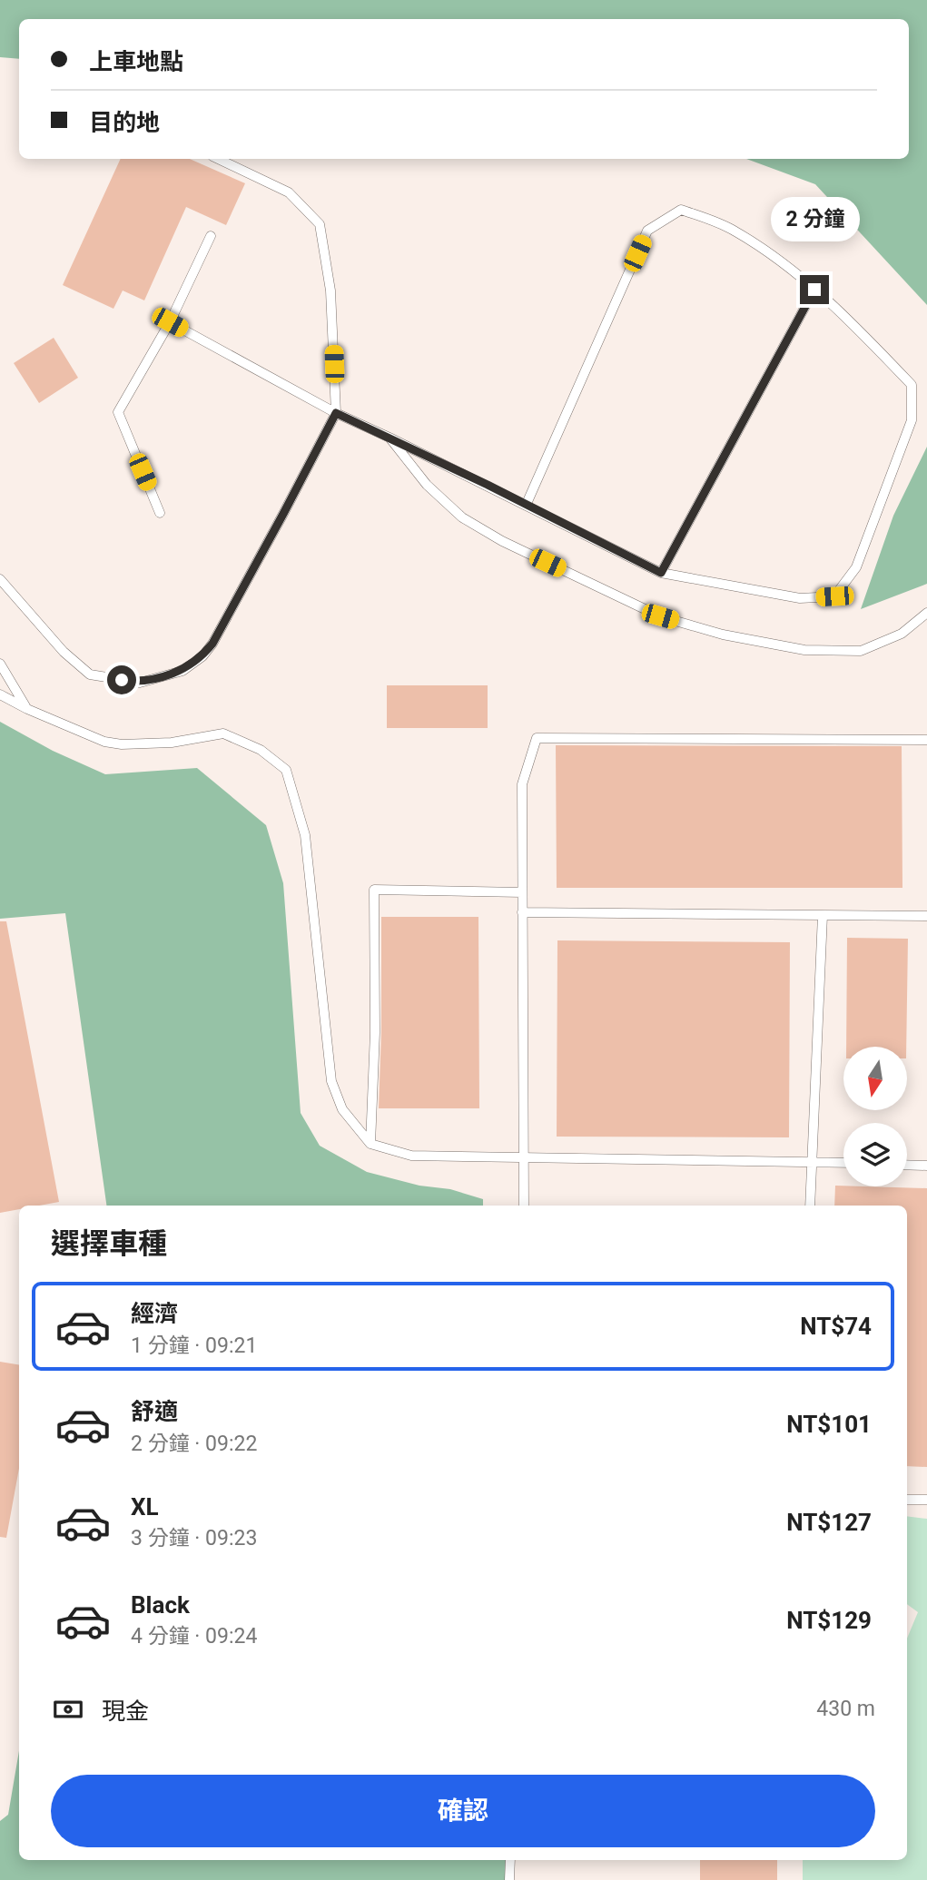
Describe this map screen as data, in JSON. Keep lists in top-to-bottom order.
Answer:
{
  "north": "bottom",
  "page": {
    "banner": ["上車地點", "目的地"],
    "bubble": "2 分鐘",
    "heading": "選擇車種",
    "list": [
      {
        "name": "經濟",
        "note": "1 分鐘 · 09:21",
        "value": "NT$74"
      },
      {
        "name": "舒適",
        "note": "2 分鐘 · 09:22",
        "value": "NT$101"
      },
      {
        "name": "XL",
        "note": "3 分鐘 · 09:23",
        "value": "NT$127"
      },
      {
        "name": "Black",
        "note": "4 分鐘 · 09:24",
        "value": "NT$129"
      }
    ],
    "pay": ["現金", "430 m"],
    "buttons": "確認"
  }
}
